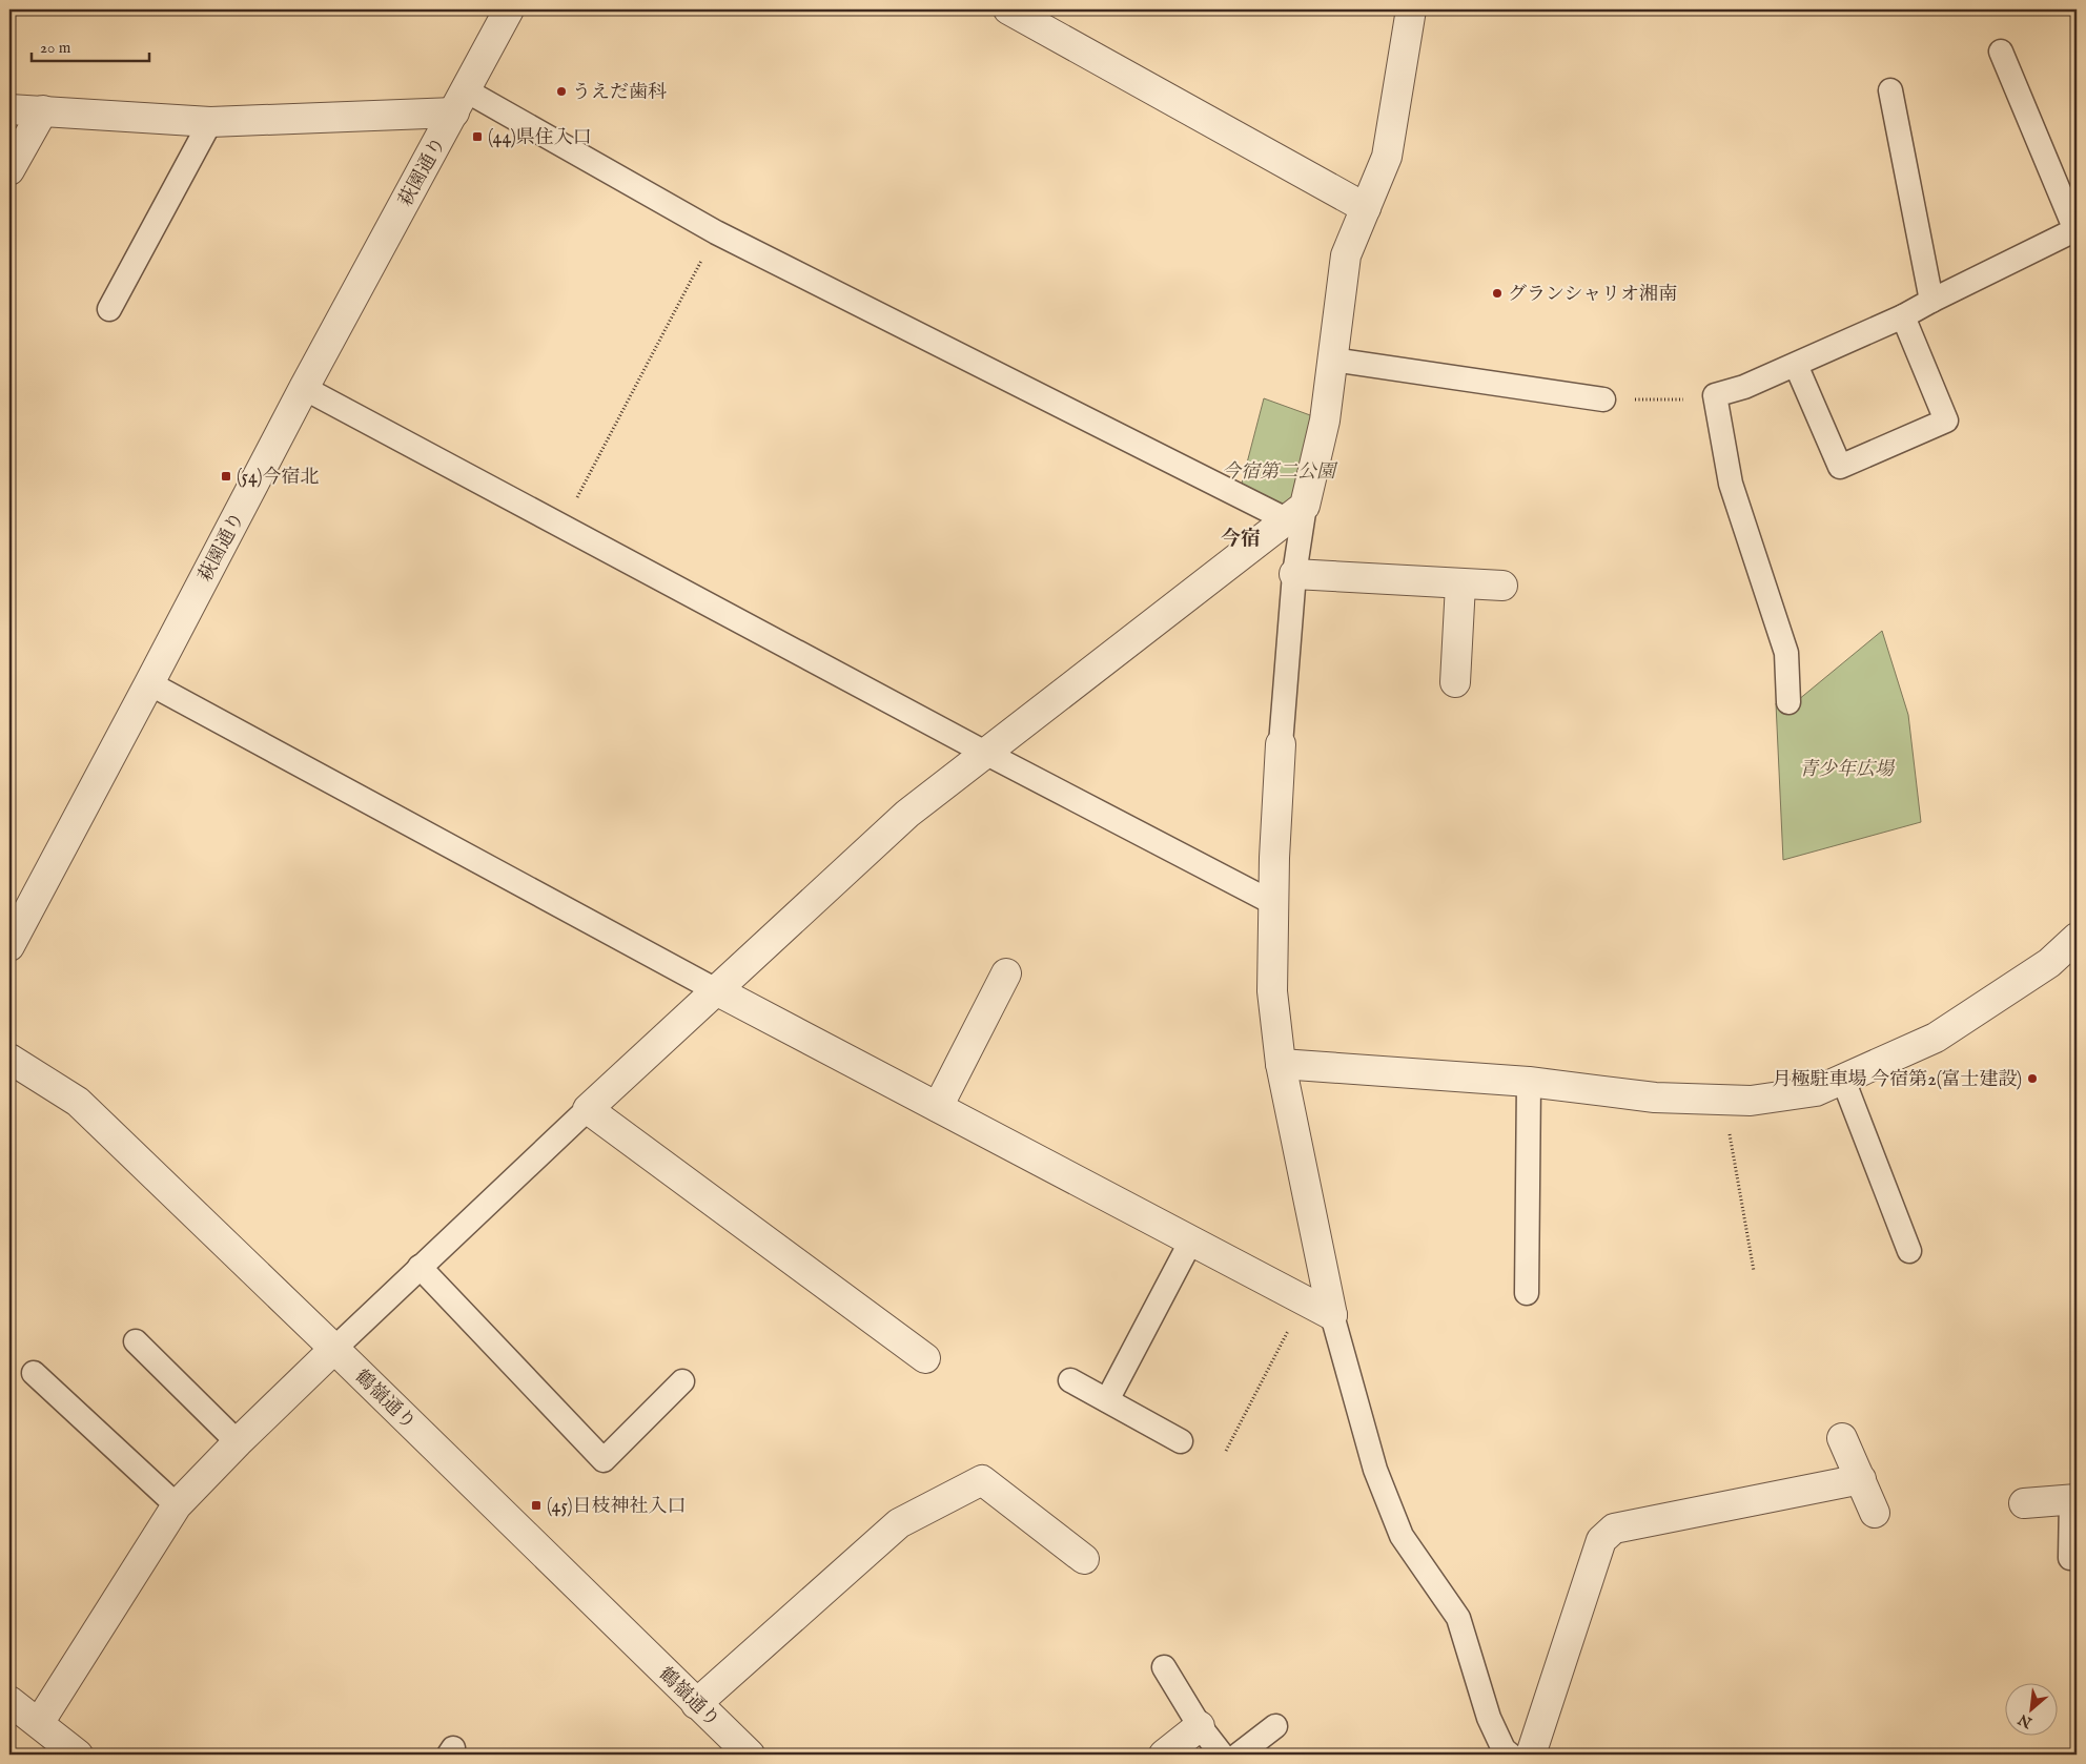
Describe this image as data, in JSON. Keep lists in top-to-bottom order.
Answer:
{
  "streets": {
    "street": ["萩園通り", "鶴嶺通り"]
  },
  "districts": ["今宿"],
  "parks": ["今宿第二公園", "青少年広場"],
  "places": {
    "other": ["うえだ歯科", "グランシャリオ湘南", "月極駐車場 今宿第2(富士建設)"],
    "transit": ["(44)県住入口", "(54)今宿北", "(45)日枝神社入口"]
  },
  "scale_bar": "20 m",
  "north": "bottom left"
}
